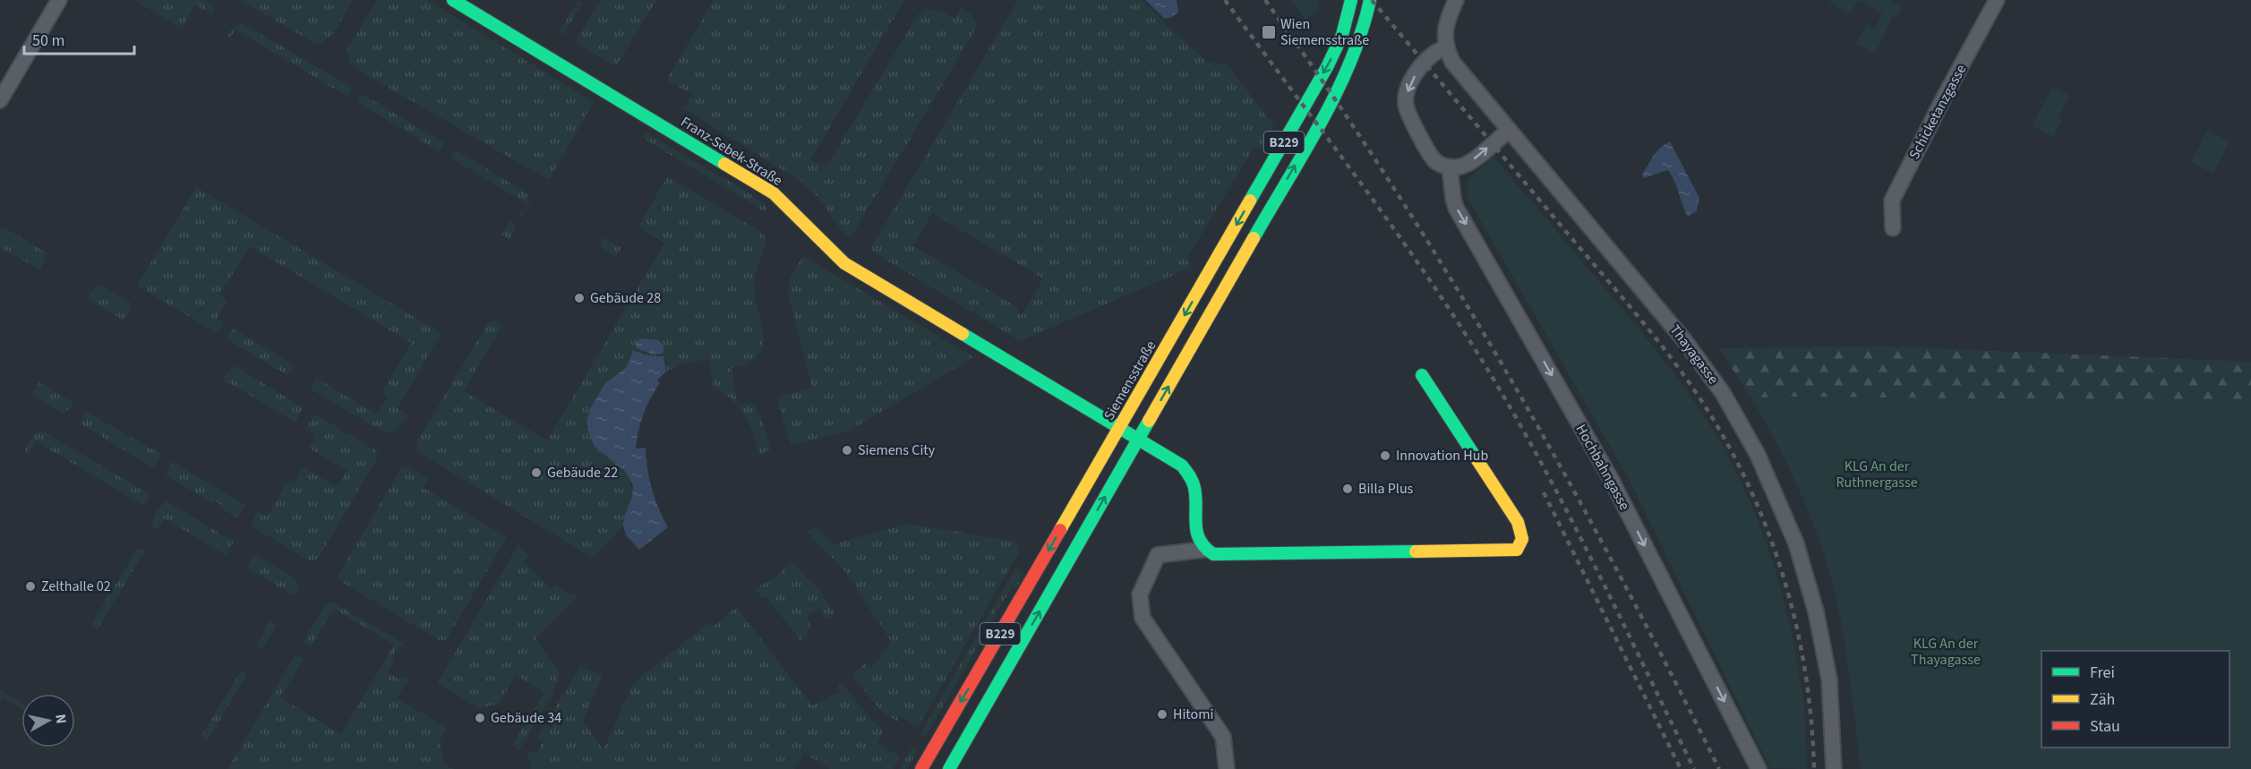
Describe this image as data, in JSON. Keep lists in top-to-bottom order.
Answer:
{
  "streets": {
    "main road": ["B229", "Franz-Sebek-Straße", "Siemensstraße"],
    "street": ["Schicketanzgasse", "Thayagasse", "Hochbahngasse"]
  },
  "crossings": [
    ["B229", "Franz-Sebek-Straße"],
    ["Franz-Sebek-Straße", "Siemensstraße"]
  ],
  "one_way": ["Hochbahngasse"],
  "parks": ["KLG An der Ruthnergasse", "KLG An der Thayagasse"],
  "places": {
    "transit": ["Wien Siemensstraße"],
    "other": [
      "Gebäude 28",
      "Siemens City",
      "Innovation Hub",
      "Gebäude 22",
      "Billa Plus",
      "Zelthalle 02",
      "Hitomi",
      "Gebäude 34"
    ]
  },
  "legend": ["Frei", "Zäh", "Stau"],
  "scale_bar": "50 m",
  "north": "right"
}
